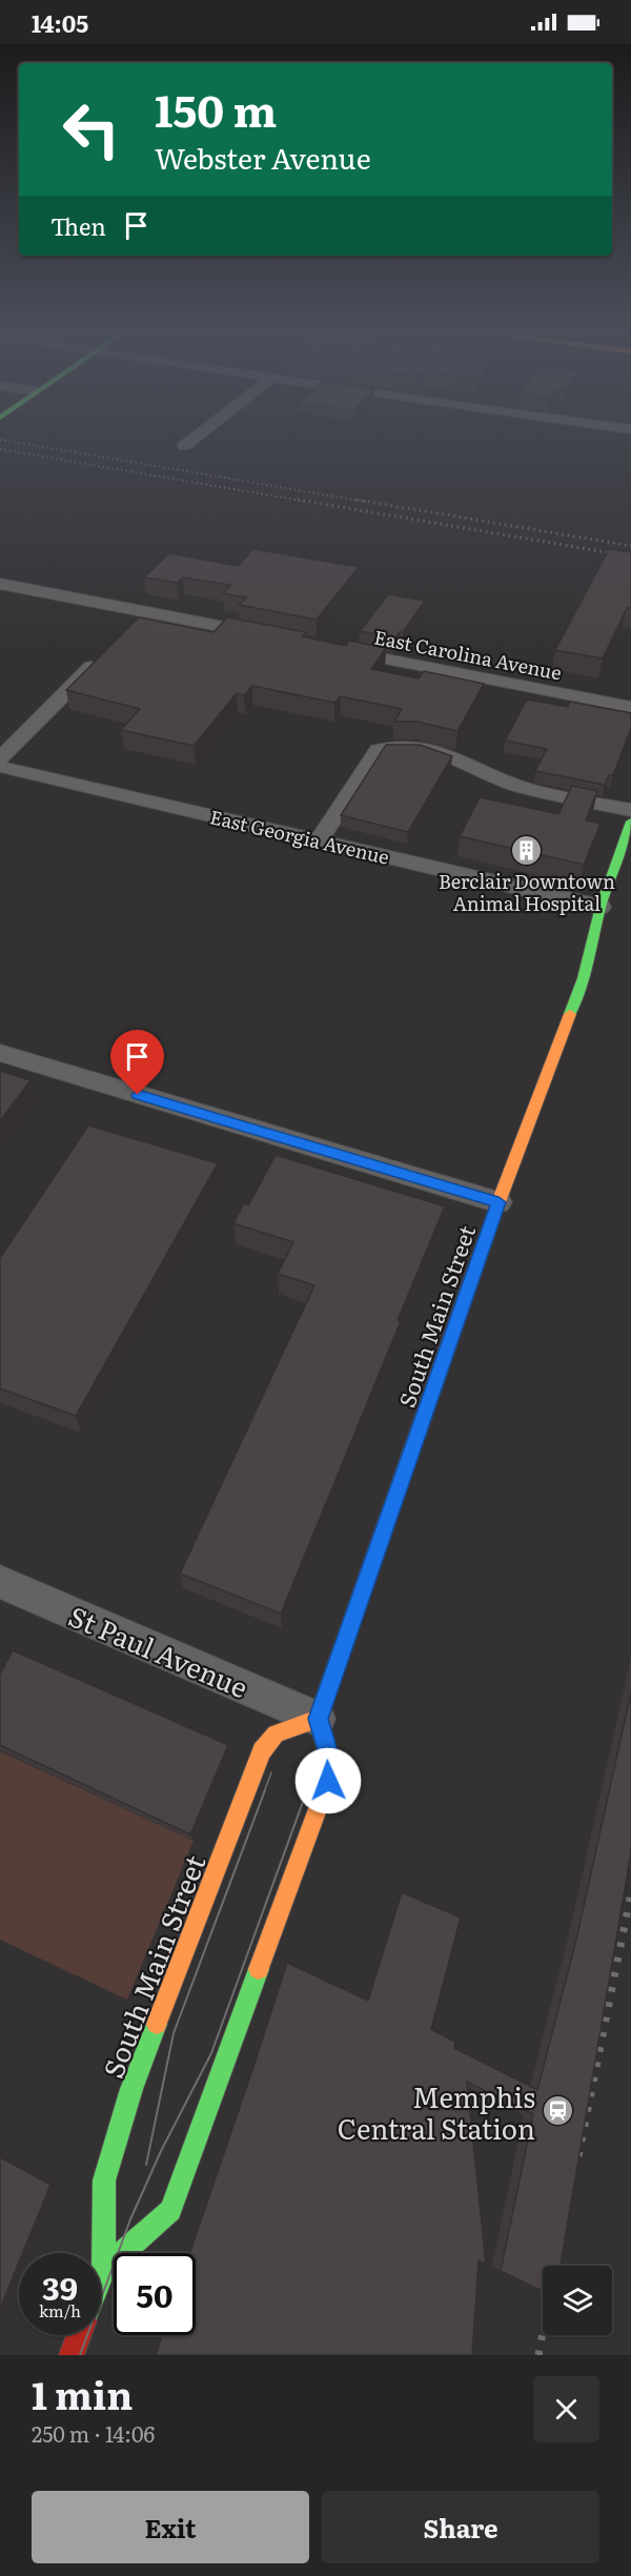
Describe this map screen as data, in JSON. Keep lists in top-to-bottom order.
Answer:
{
  "streets": {
    "main road": ["South Main Street"],
    "street": ["East Carolina Avenue", "East Georgia Avenue", "St Paul Avenue"]
  },
  "crossings": [
    ["East Georgia Avenue", "South Main Street"],
    ["South Main Street", "St Paul Avenue"]
  ],
  "places": {
    "building": ["Berclair Downtown Animal Hospital"],
    "station": ["Memphis Central Station"]
  },
  "page": {
    "status": "14:05",
    "turn": ["150 m", "Webster Avenue"],
    "then": "Then",
    "speed": "39 km/h",
    "limit": "50",
    "heading": ["1 min", "250 m · 14:06"],
    "buttons": ["Exit", "Share"]
  }
}
